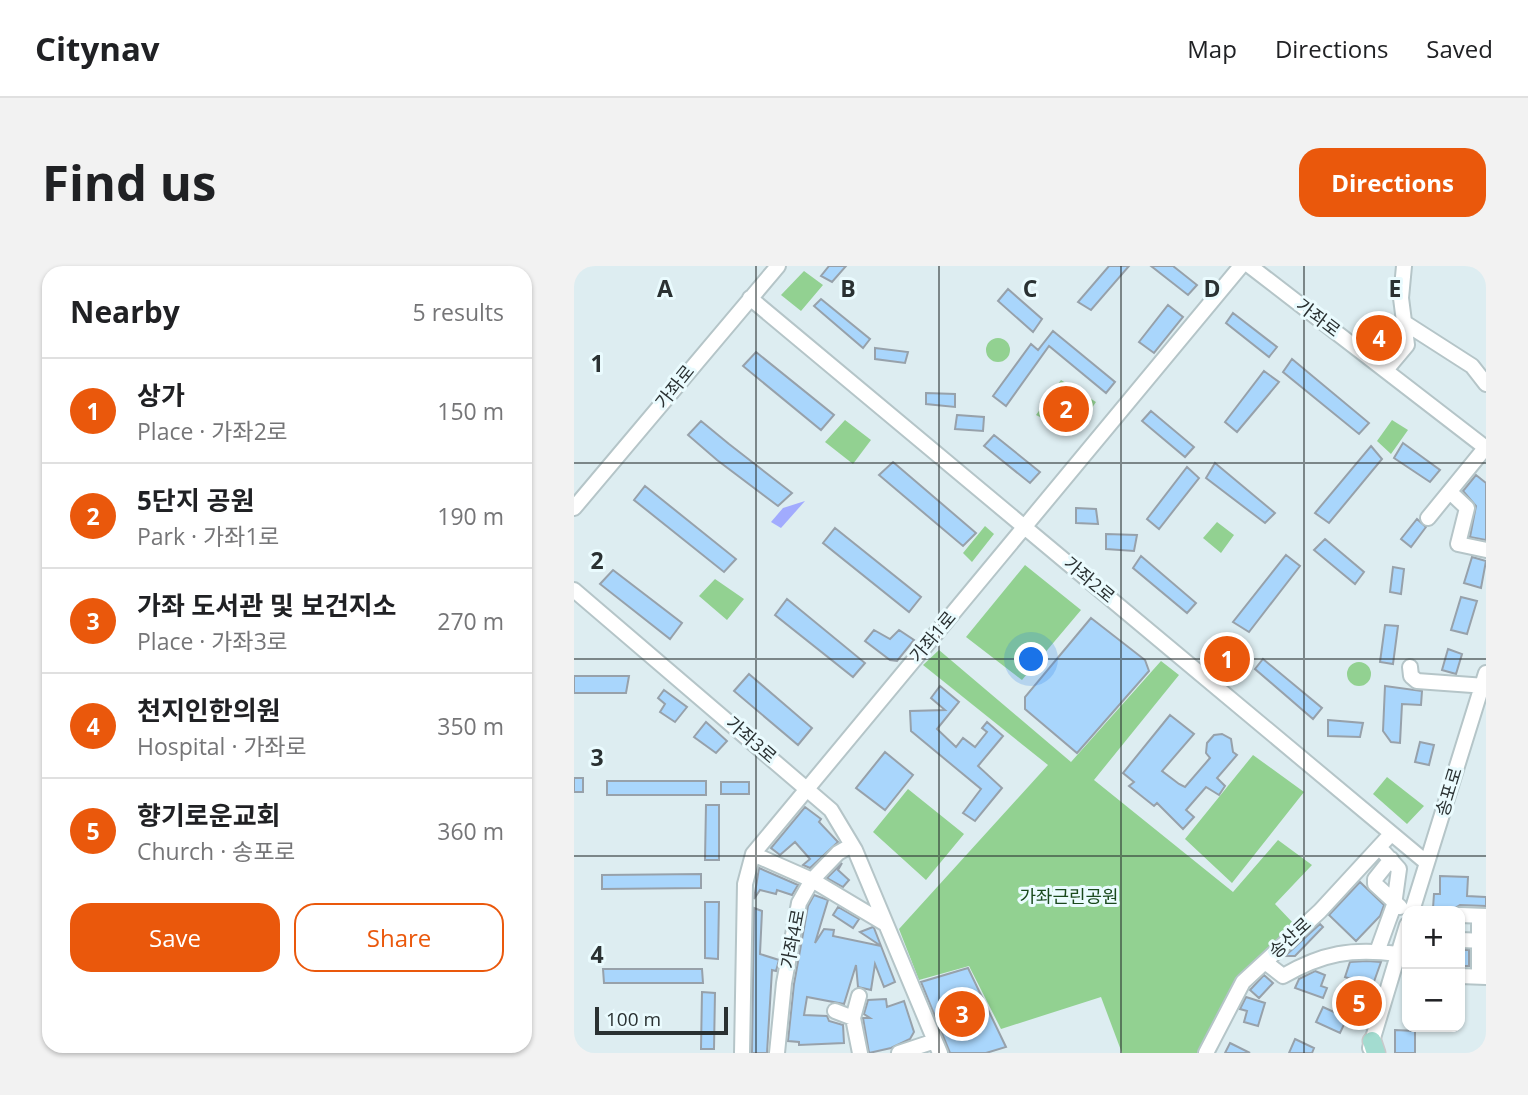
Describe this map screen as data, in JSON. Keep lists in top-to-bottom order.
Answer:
{
  "streets": {
    "street": [
      "가좌로",
      "가좌2로",
      "가좌1로",
      "가좌3로",
      "송포로",
      "송산로",
      "가좌4로"
    ]
  },
  "crossings": [
    ["가좌로", "가좌2로"],
    ["가좌2로", "가좌1로"],
    ["가좌2로", "송포로"],
    ["가좌2로", "송산로"],
    ["가좌1로", "가좌3로"],
    ["가좌3로", "가좌4로"]
  ],
  "parks": ["가좌근린공원"],
  "scale_bar": "100 m",
  "page": {
    "header": "Citynav",
    "nav": ["Map", "Directions", "Saved"],
    "buttons": [
      "Directions",
      ["Save", "Share"]
    ],
    "title": "Find us",
    "heading": ["Nearby", "5 results"],
    "pins": [
      "4",
      "2",
      "1",
      "5",
      "3"
    ],
    "list": [
      {
        "mark": "1",
        "name": "상가",
        "note": "Place · 가좌2로",
        "value": "150 m"
      },
      {
        "mark": "2",
        "name": "5단지 공원",
        "note": "Park · 가좌1로",
        "value": "190 m"
      },
      {
        "mark": "3",
        "name": "가좌 도서관 및 보건지소",
        "note": "Place · 가좌3로",
        "value": "270 m"
      },
      {
        "mark": "4",
        "name": "천지인한의원",
        "note": "Hospital · 가좌로",
        "value": "350 m"
      },
      {
        "mark": "5",
        "name": "향기로운교회",
        "note": "Church · 송포로",
        "value": "360 m"
      }
    ],
    "map_buttons": ["+", "−"],
    "scale": "100 m"
  },
  "grid": {
    "columns": [
      "A",
      "B",
      "C",
      "D",
      "E"
    ],
    "rows": [
      "1",
      "2",
      "3",
      "4"
    ]
  }
}
